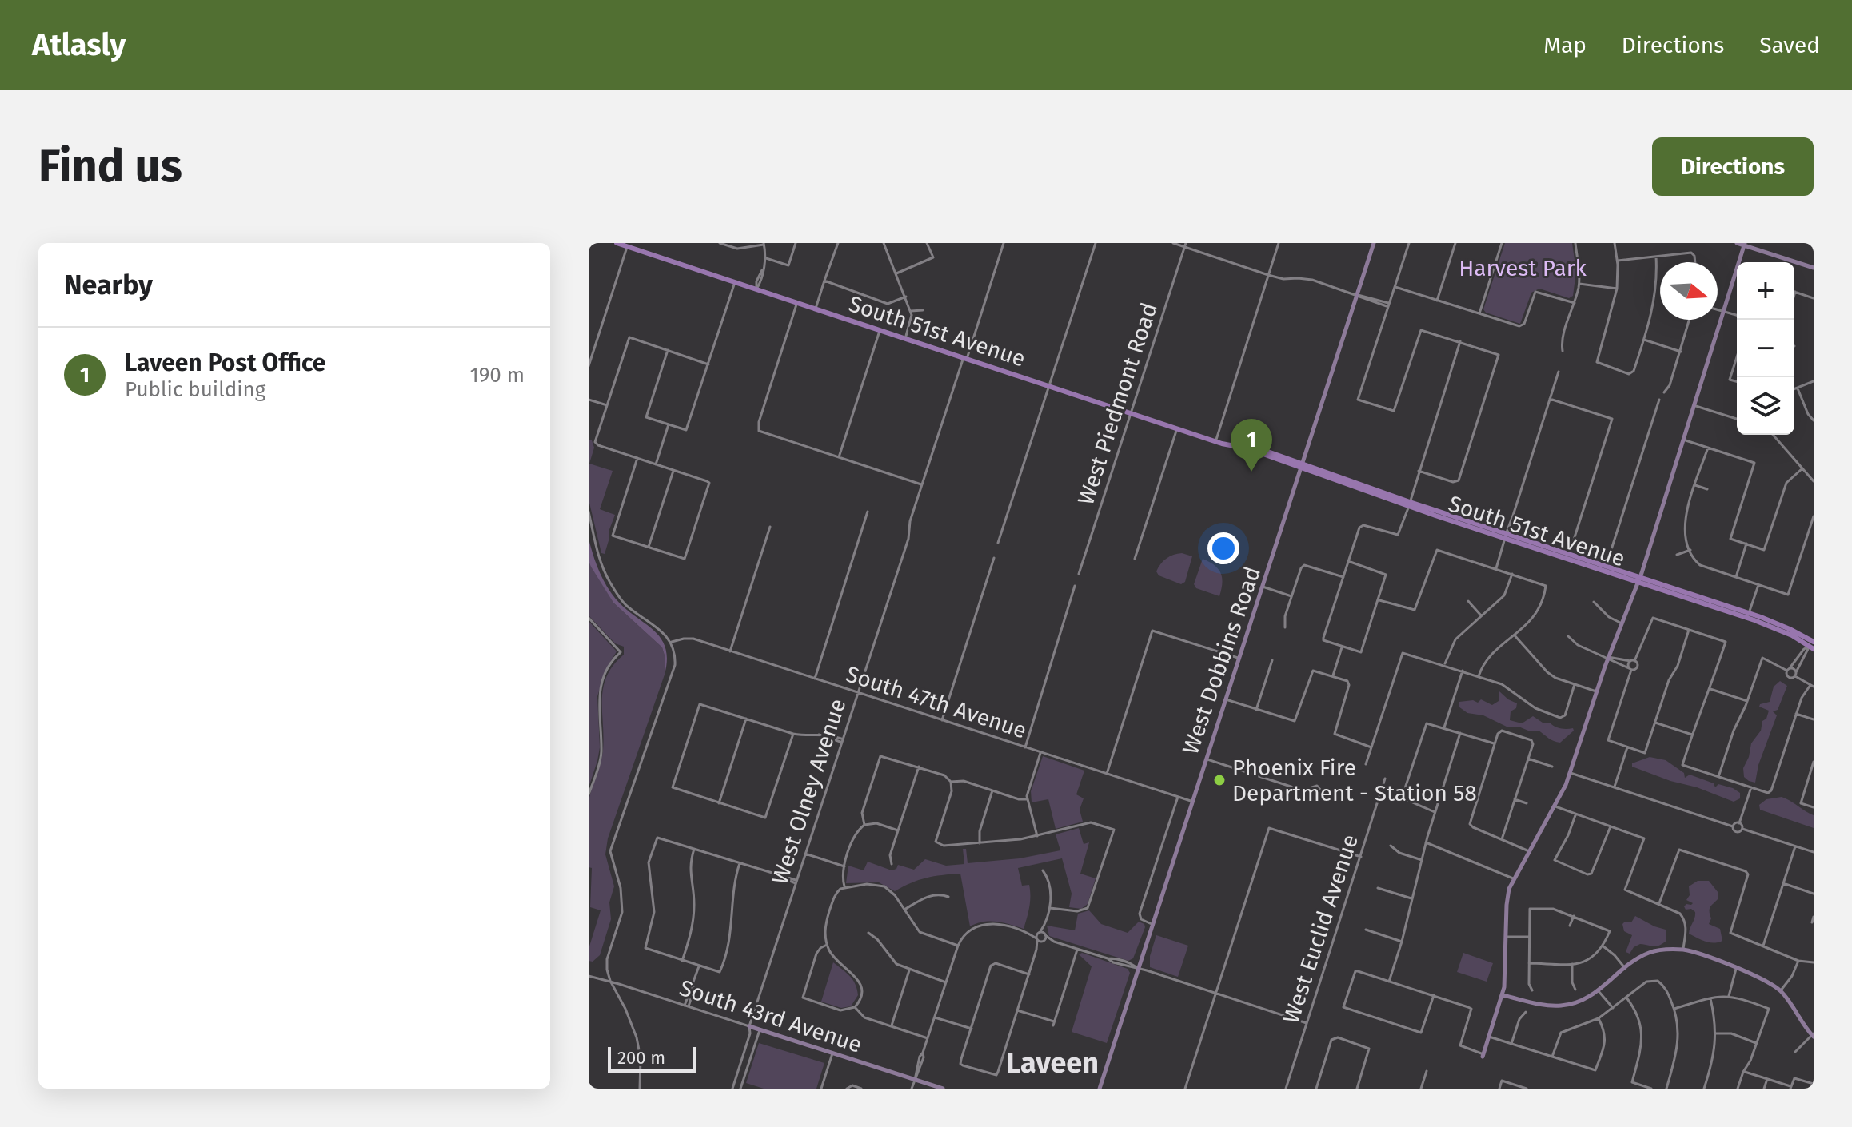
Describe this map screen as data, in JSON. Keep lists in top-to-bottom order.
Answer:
{
  "streets": {
    "main road": ["South 51st Avenue"],
    "street": [
      "West Piedmont Road",
      "West Dobbins Road",
      "South 47th Avenue",
      "West Olney Avenue",
      "West Euclid Avenue",
      "South 43rd Avenue"
    ]
  },
  "crossings": [
    ["South 51st Avenue", "West Piedmont Road"],
    ["South 51st Avenue", "West Dobbins Road"],
    ["South 51st Avenue", "West Olney Avenue"],
    ["West Dobbins Road", "South 47th Avenue"],
    ["South 47th Avenue", "West Olney Avenue"],
    ["West Olney Avenue", "South 43rd Avenue"]
  ],
  "districts": ["Laveen"],
  "parks": ["Harvest Park"],
  "places": ["Phoenix Fire Department - Station 58"],
  "scale_bar": "200 m",
  "north": "right",
  "page": {
    "header": "Atlasly",
    "nav": ["Map", "Directions", "Saved"],
    "buttons": "Directions",
    "title": "Find us",
    "heading": "Nearby",
    "map_buttons": ["+", "−"],
    "list": [
      {
        "mark": "1",
        "name": "Laveen Post Office",
        "note": "Public building",
        "value": "190 m"
      }
    ],
    "pins": "1",
    "scale": "200 m"
  }
}
